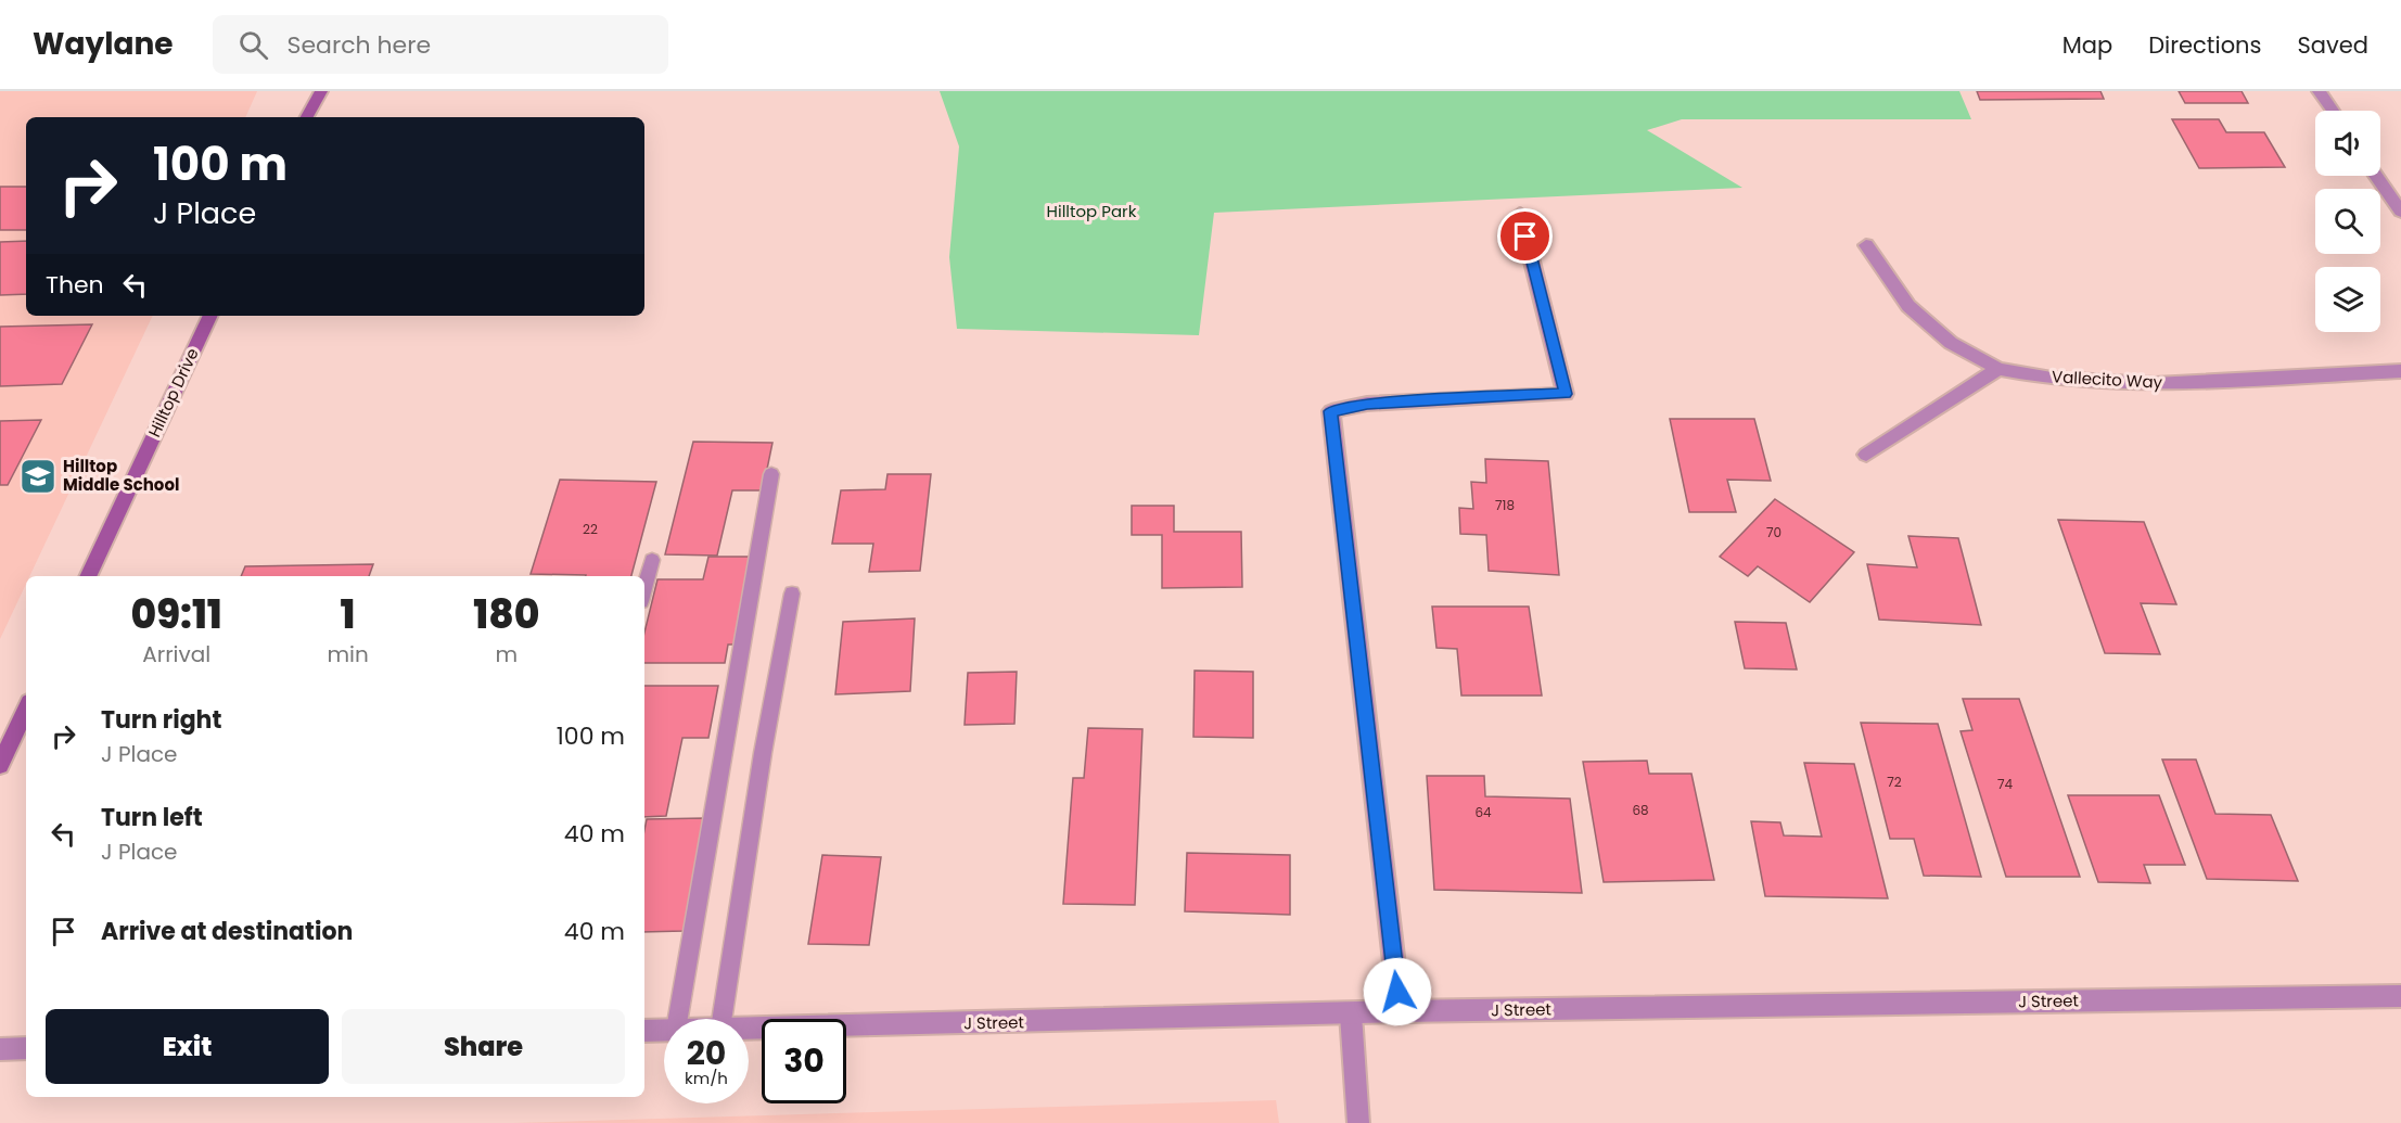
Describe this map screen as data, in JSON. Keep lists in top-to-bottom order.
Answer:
{
  "streets": {
    "main road": ["Hilltop Drive"],
    "street": ["Vallecito Way", "J Street"]
  },
  "parks": ["Hilltop Park"],
  "places": {
    "school or university": ["Hilltop Middle School"]
  },
  "house_numbers": [
    "718",
    "22",
    "70",
    "72",
    "74",
    "68",
    "64"
  ],
  "page": {
    "header": "Waylane",
    "search": "Search here",
    "nav": ["Map", "Directions", "Saved"],
    "turn": ["100 m", "J Place"],
    "then": "Then",
    "eta": [
      "09:11",
      "Arrival",
      "1",
      "min",
      "180",
      "m"
    ],
    "list": [
      {
        "name": "Turn right",
        "note": "J Place",
        "value": "100 m"
      },
      {
        "name": "Turn left",
        "note": "J Place",
        "value": "40 m"
      },
      {
        "name": "Arrive at destination",
        "value": "40 m"
      }
    ],
    "buttons": ["Exit", "Share"],
    "speed": "20 km/h",
    "limit": "30"
  }
}
